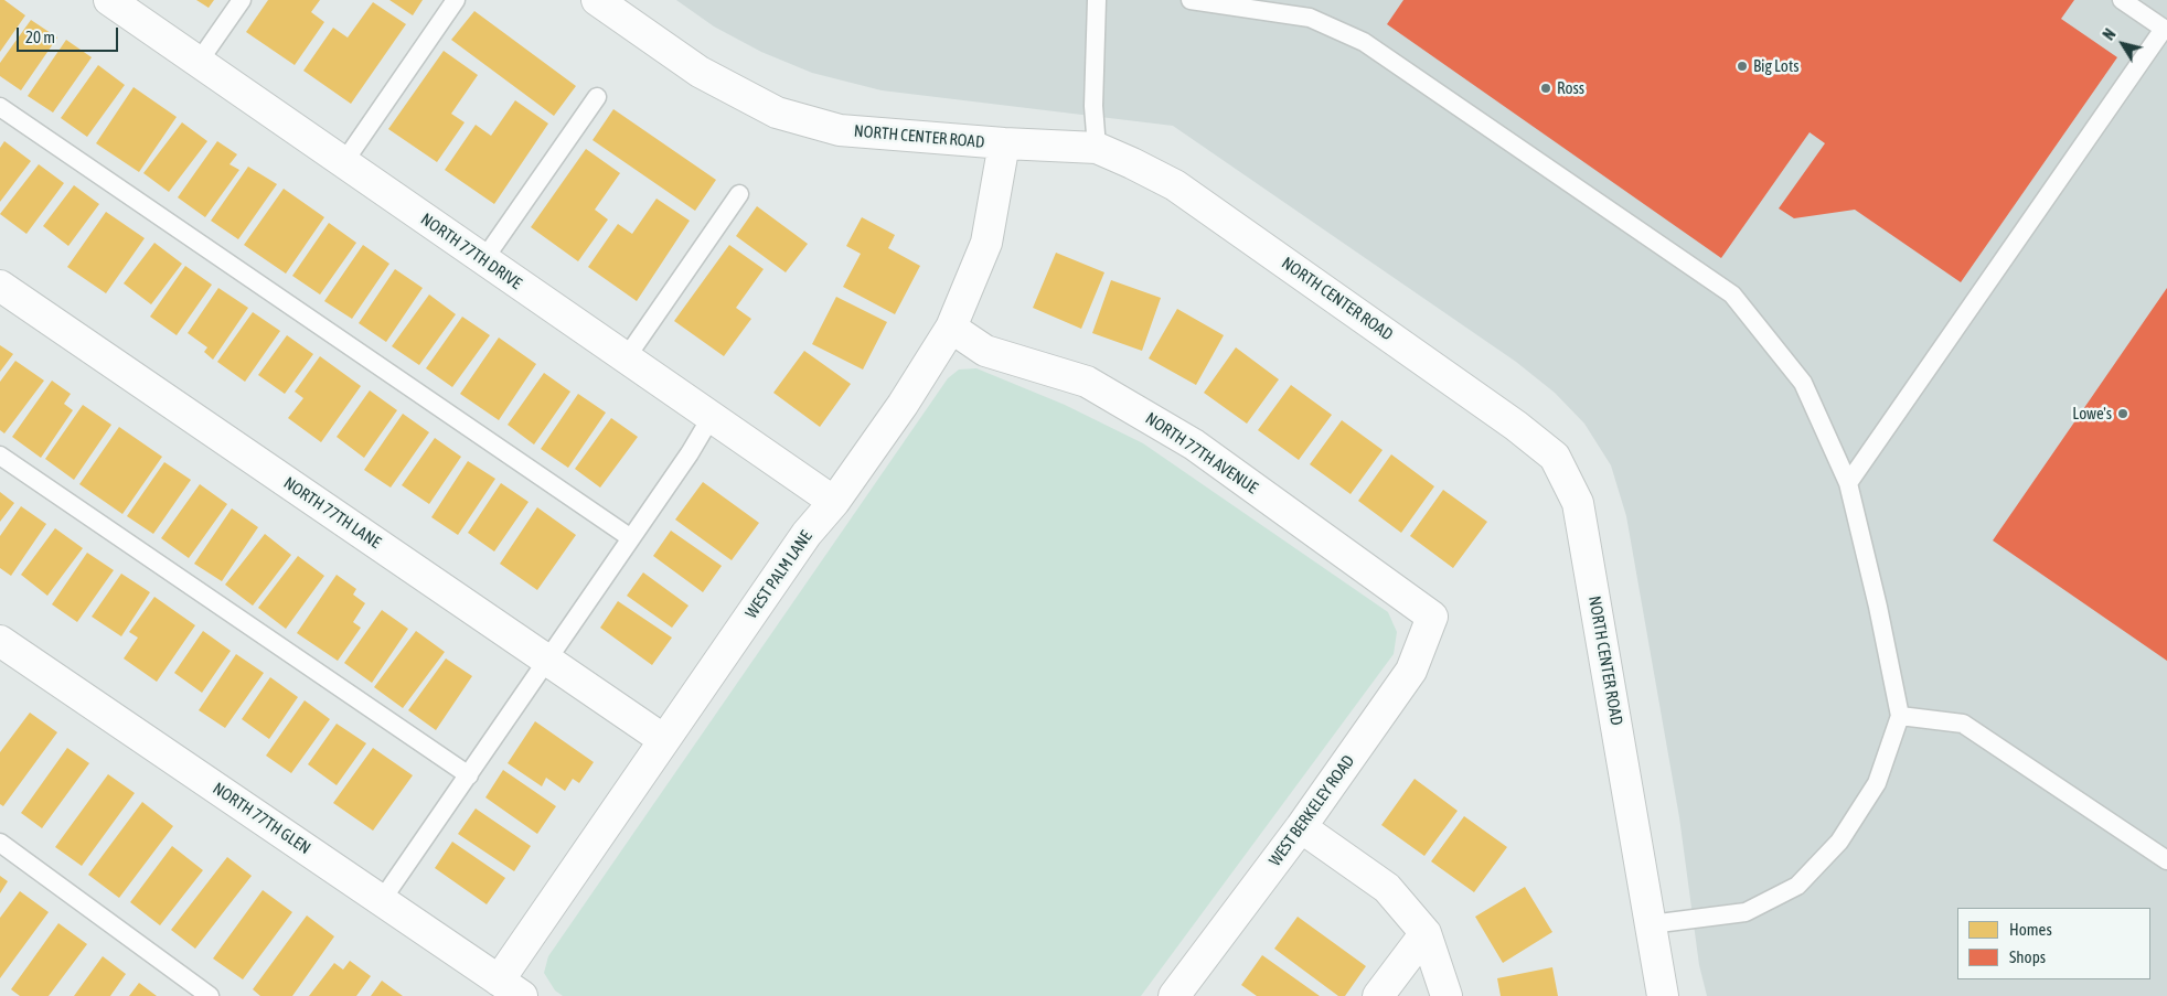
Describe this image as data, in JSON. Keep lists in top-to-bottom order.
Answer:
{
  "streets": {
    "street": [
      "NORTH CENTER ROAD",
      "NORTH 77TH DRIVE",
      "NORTH 77TH AVENUE",
      "NORTH 77TH LANE",
      "WEST PALM LANE",
      "WEST BERKELEY ROAD",
      "NORTH 77TH GLEN"
    ]
  },
  "crossings": [
    ["NORTH CENTER ROAD", "WEST PALM LANE"],
    ["NORTH 77TH DRIVE", "WEST PALM LANE"],
    ["NORTH 77TH AVENUE", "WEST PALM LANE"],
    ["NORTH 77TH AVENUE", "WEST BERKELEY ROAD"],
    ["NORTH 77TH LANE", "WEST PALM LANE"],
    ["WEST PALM LANE", "NORTH 77TH GLEN"]
  ],
  "places": ["Big Lots", "Ross", "Lowe's"],
  "legend": ["Homes", "Shops"],
  "scale_bar": "20 m",
  "north": "top left"
}
